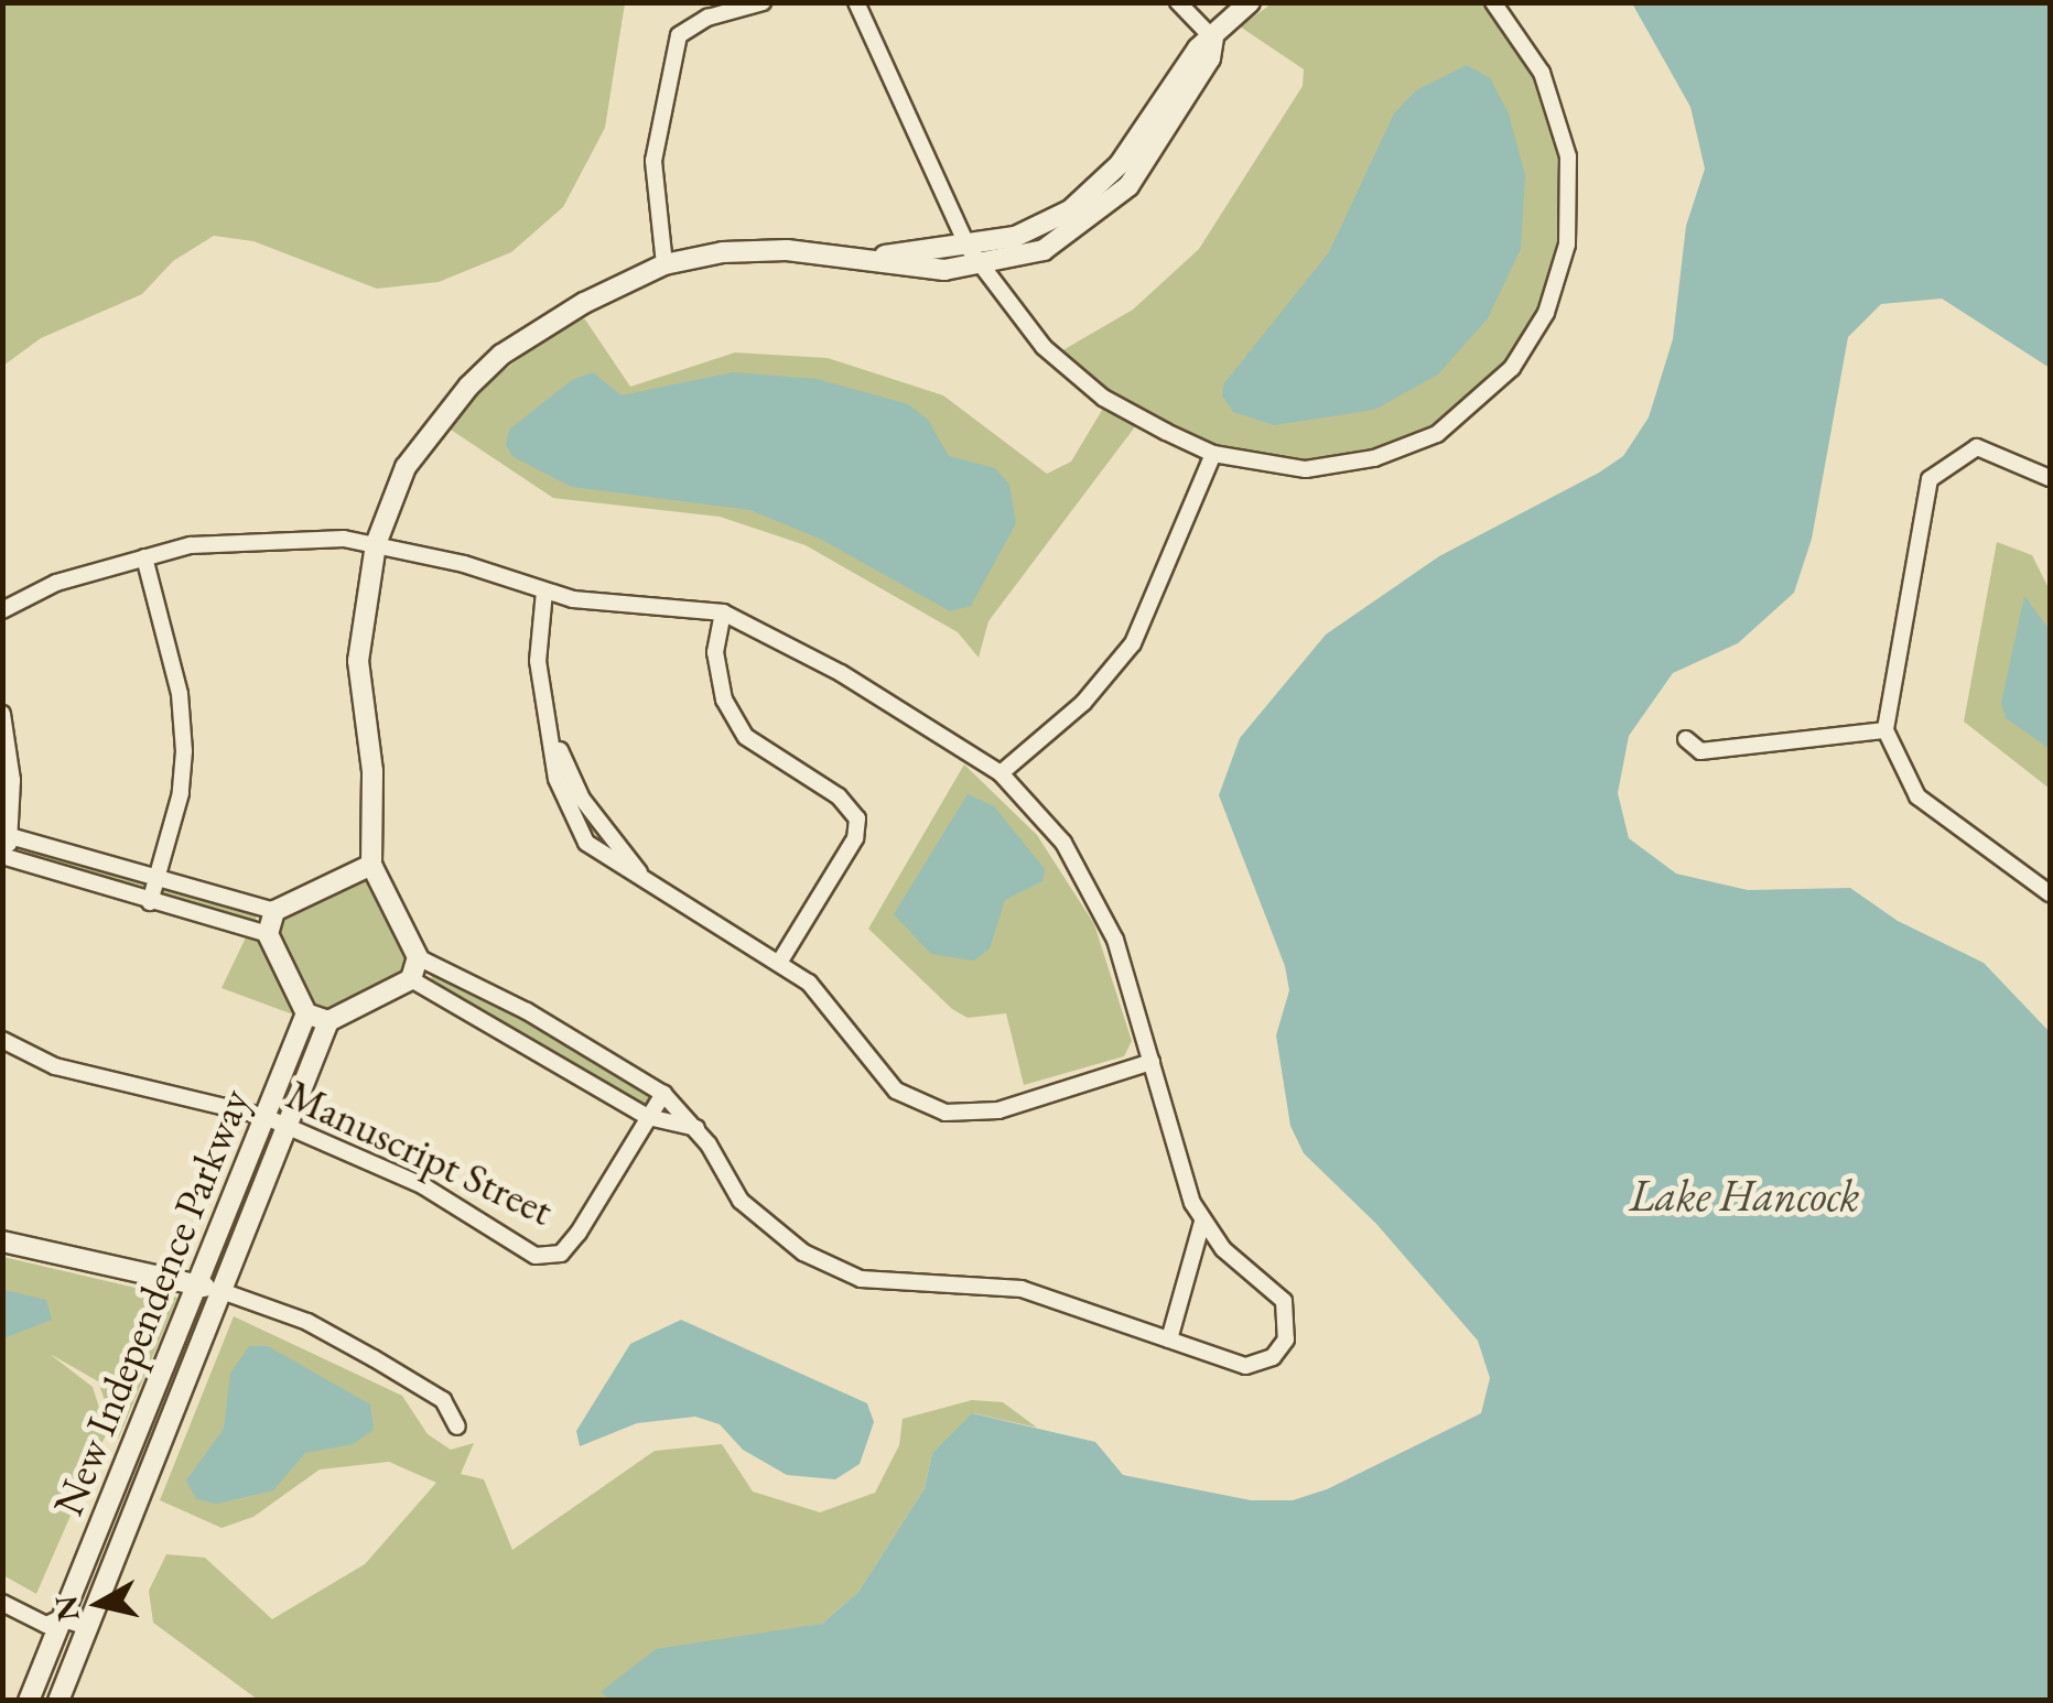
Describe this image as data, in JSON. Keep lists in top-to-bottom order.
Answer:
{
  "streets": {
    "street": ["Manuscript Street", "New Independence Parkway"]
  },
  "crossings": [
    ["Manuscript Street", "New Independence Parkway"]
  ],
  "water": ["Lake Hancock"],
  "north": "left"
}
